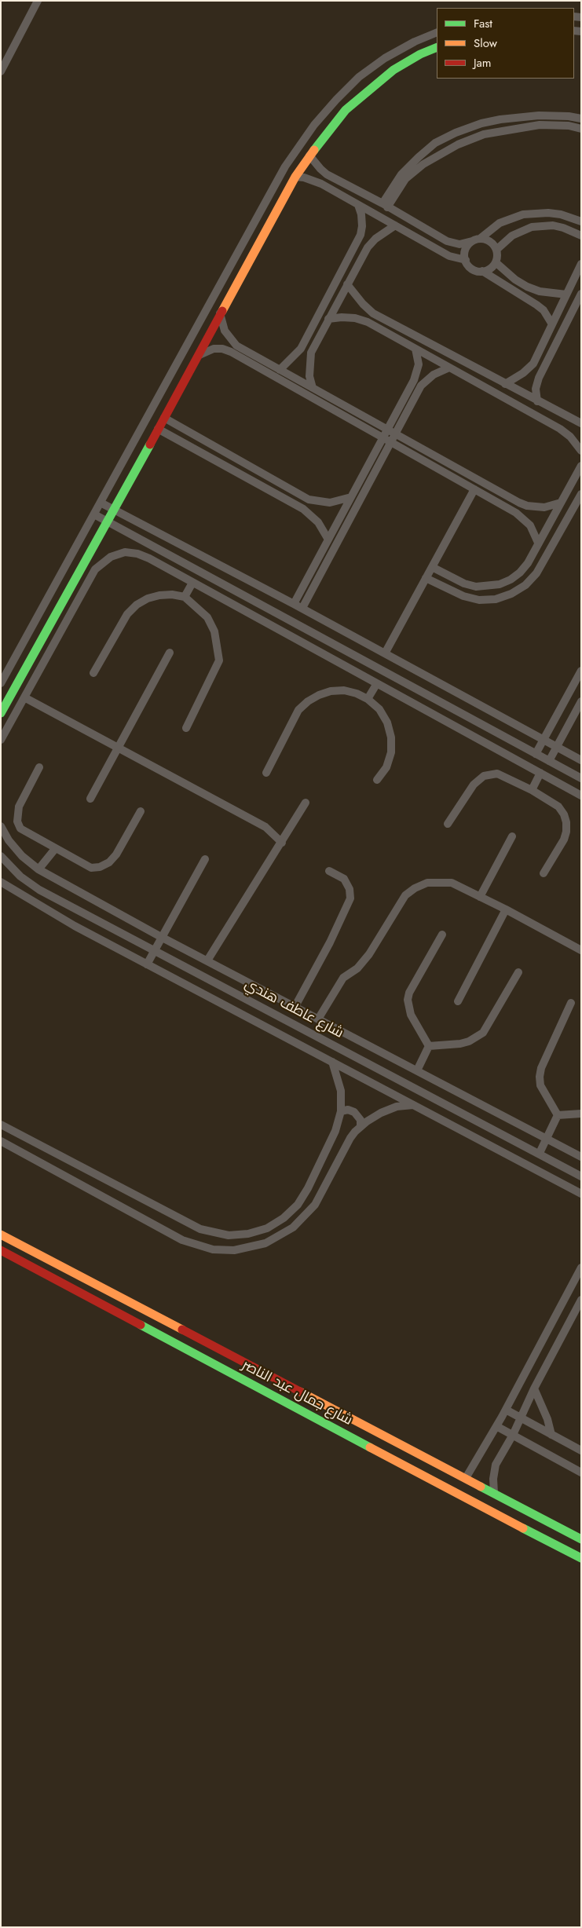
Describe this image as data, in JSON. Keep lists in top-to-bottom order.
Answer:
{
  "streets": {
    "main road": ["شارع جمال عبد الناصر"],
    "street": ["شارع عاطف هندي"]
  },
  "legend": ["Fast", "Slow", "Jam"]
}
